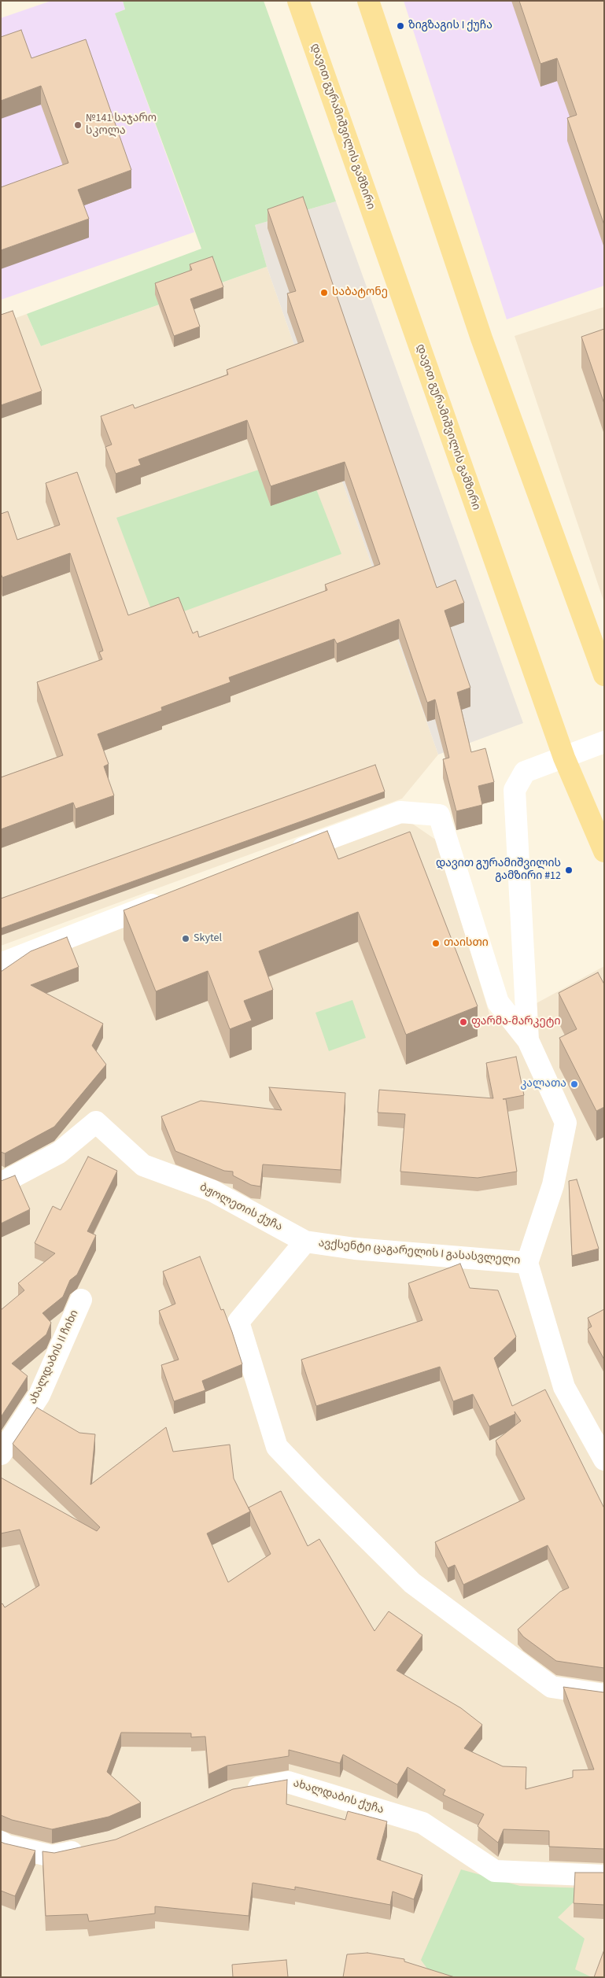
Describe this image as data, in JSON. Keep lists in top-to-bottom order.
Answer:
{
  "streets": {
    "main road": ["დავით გურამიშვილის გამზირი"],
    "street": [
      "ბჟოლეთის ქუჩა",
      "ავქსენტი ცაგარელის I გასასვლელი",
      "ახალდაბის II ჩიხი",
      "ახალდაბის ქუჩა"
    ]
  },
  "crossings": [
    ["ბჟოლეთის ქუჩა", "ავქსენტი ცაგარელის I გასასვლელი"]
  ],
  "places": [
    "ზიგზაგის I ქუჩა",
    "№141 საჯარო სკოლა",
    "საბატონე",
    "დავით გურამიშვილის გამზირი #12",
    "Skytel",
    "თაისთი",
    "ფარმა-მარკეტი",
    "კალათა"
  ]
}
